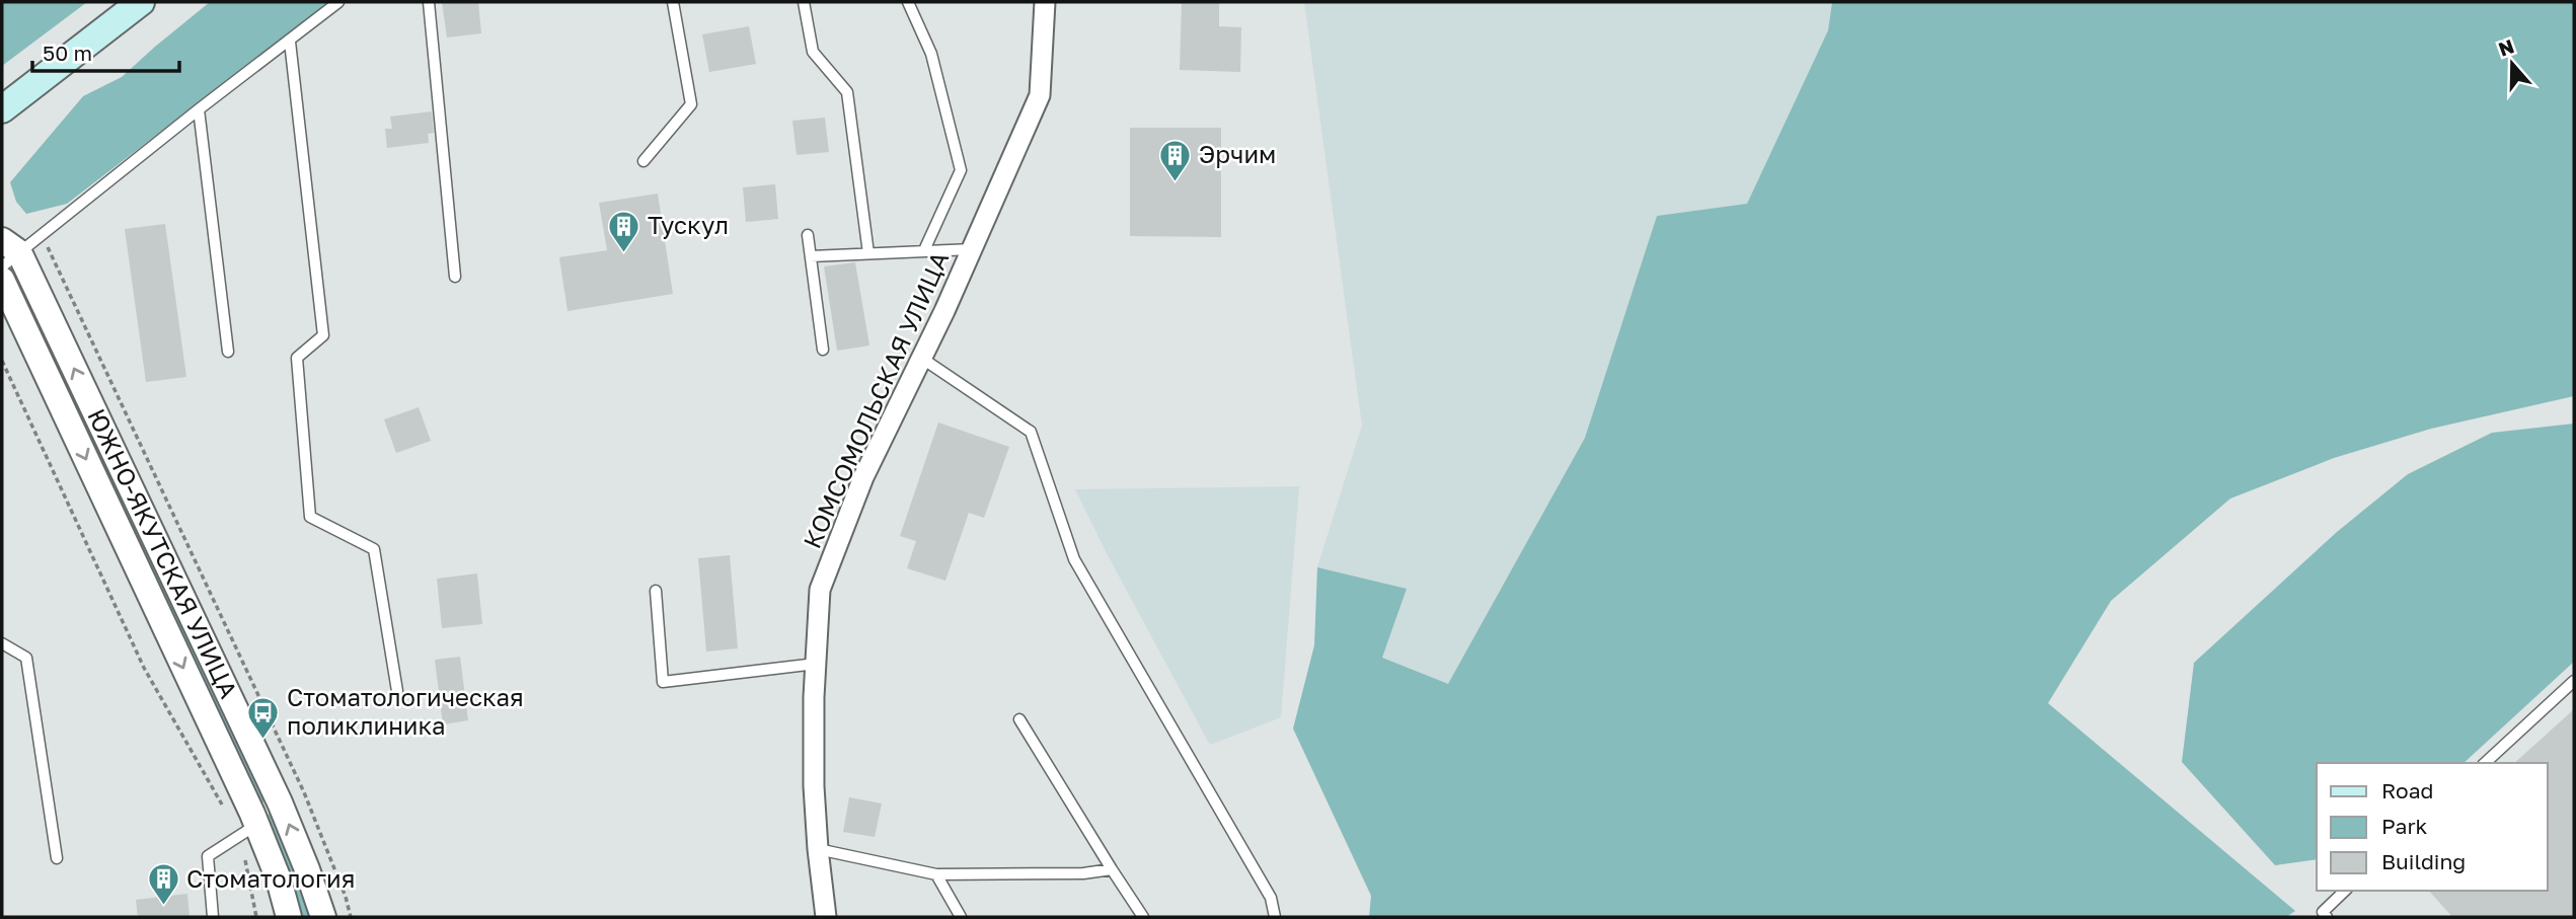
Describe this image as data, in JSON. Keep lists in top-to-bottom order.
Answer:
{
  "streets": {
    "street": ["КОМСОМОЛЬСКАЯ УЛИЦА", "ЮЖНО-ЯКУТСКАЯ УЛИЦА"]
  },
  "places": {
    "building": ["Эрчим", "Тускул", "Стоматология"],
    "bus stop": ["Стоматологическая поликлиника"]
  },
  "legend": ["Road", "Park", "Building"],
  "scale_bar": "50 m",
  "north": "top"
}
